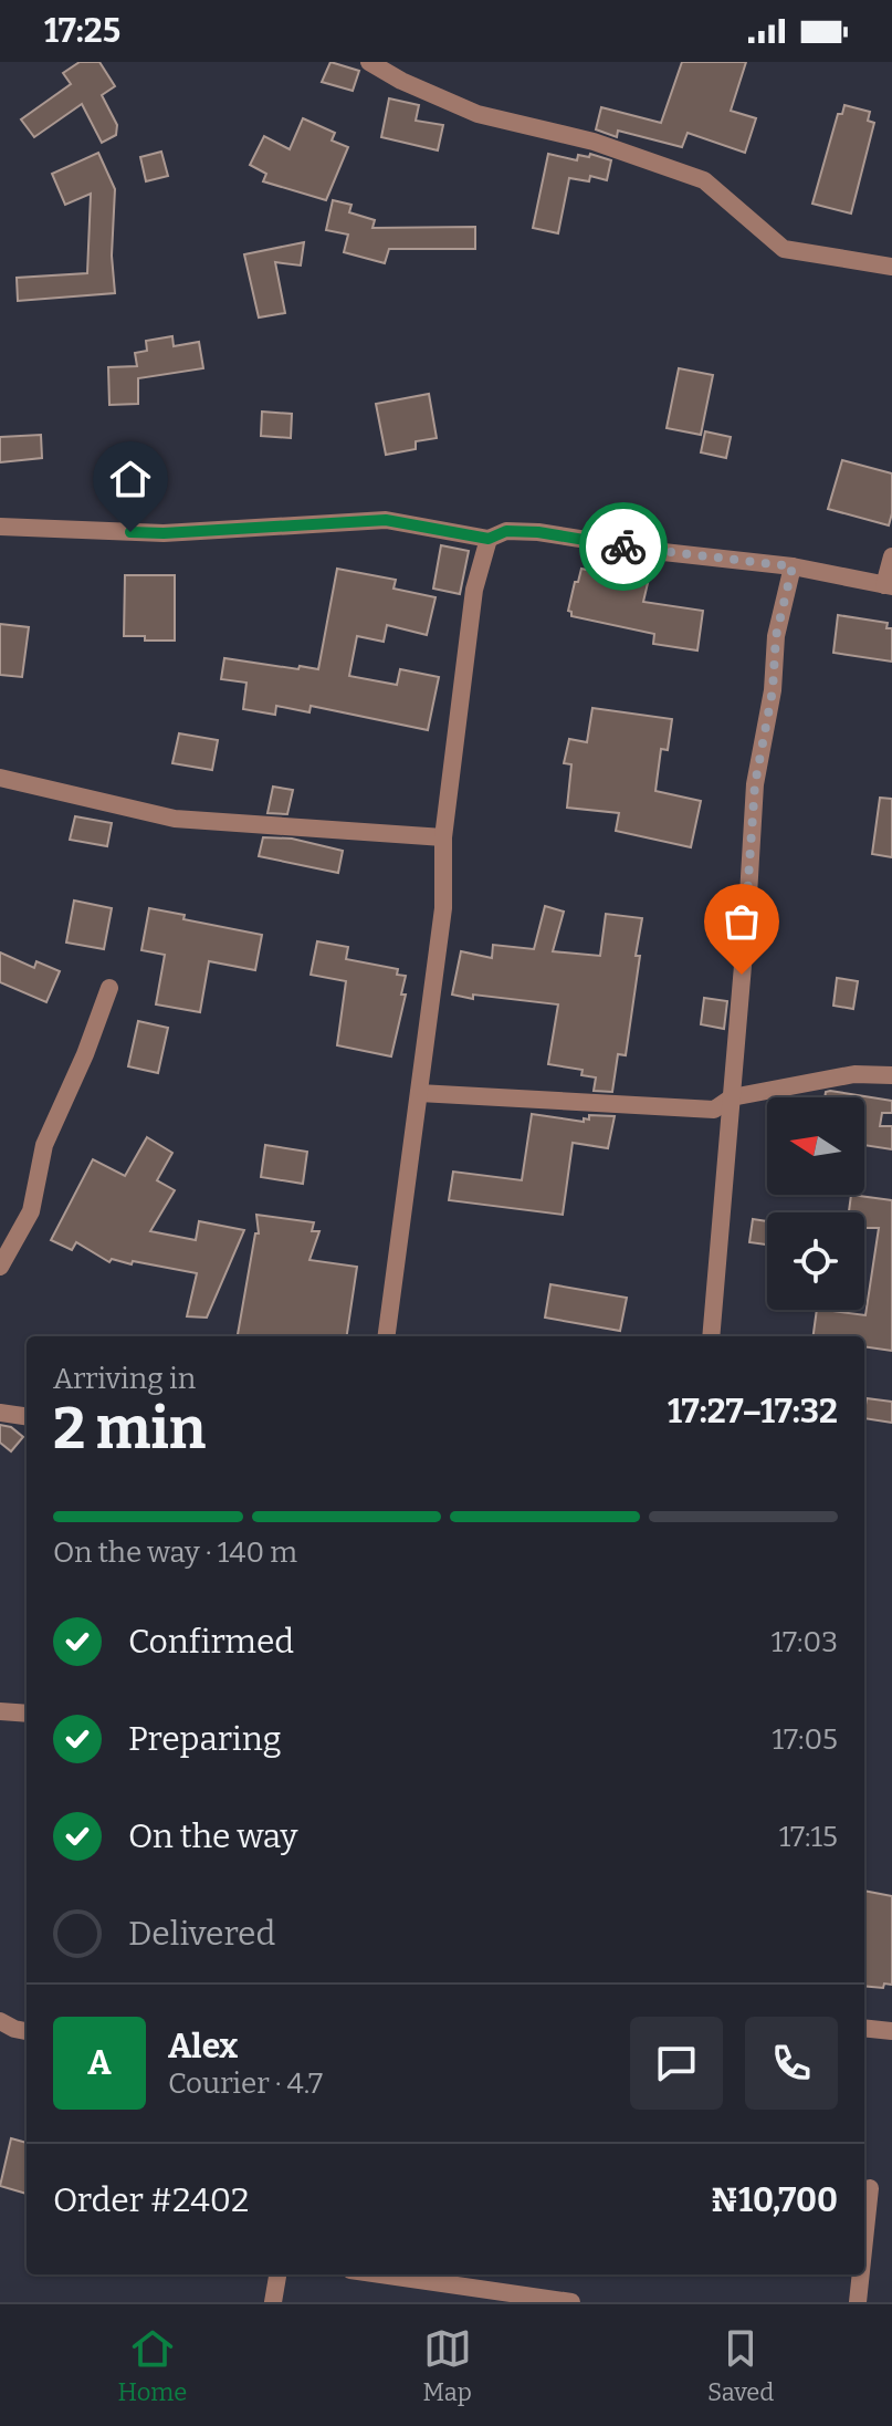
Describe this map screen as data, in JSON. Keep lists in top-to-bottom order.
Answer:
{
  "north": "left",
  "page": {
    "status": "17:25",
    "heading": ["2 min", "Arriving in", "17:27–17:32"],
    "panel": [
      "Alex",
      "Courier · 4.7",
      "Order #2402",
      "₦10,700"
    ],
    "bar": "On the way · 140 m",
    "list": [
      ["Confirmed", "17:03"],
      ["Preparing", "17:05"],
      ["On the way", "17:15"],
      "Delivered"
    ],
    "round": "A",
    "tabs": ["Home", "Map", "Saved"]
  }
}
